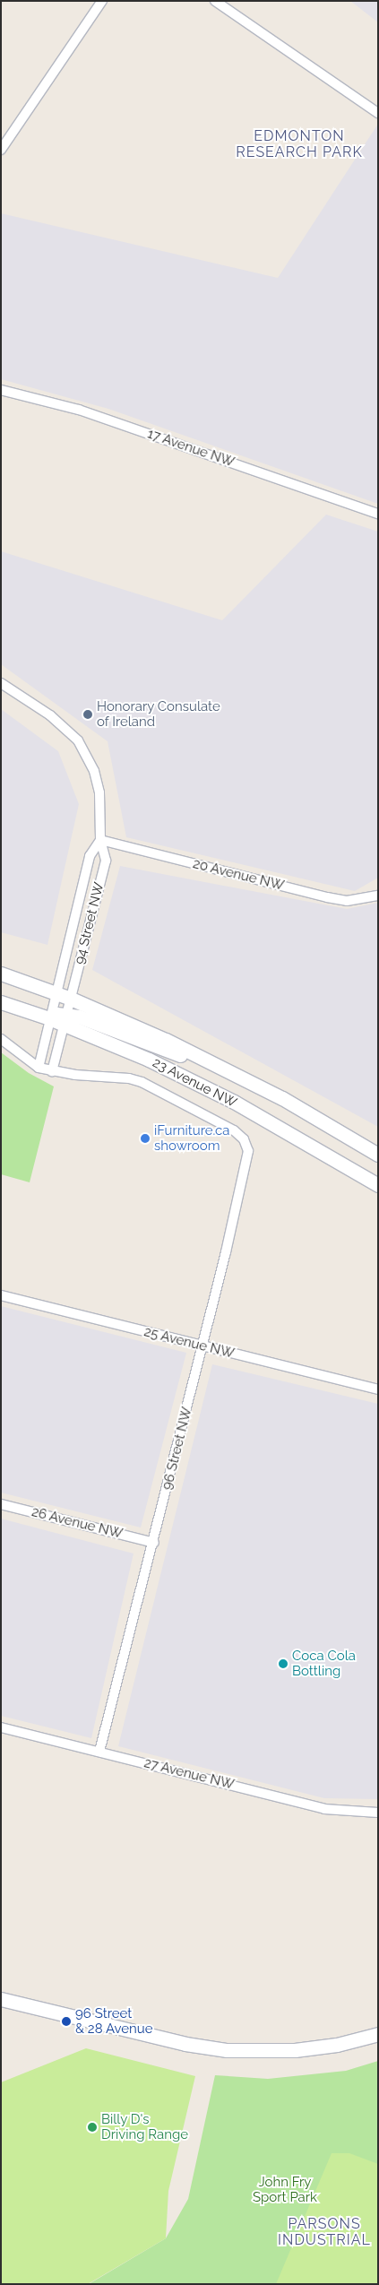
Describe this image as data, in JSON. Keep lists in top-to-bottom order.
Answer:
{
  "streets": {
    "main road": ["23 Avenue NW"],
    "street": [
      "17 Avenue NW",
      "20 Avenue NW",
      "94 Street NW",
      "25 Avenue NW",
      "96 Street NW",
      "26 Avenue NW",
      "27 Avenue NW"
    ]
  },
  "crossings": [
    ["20 Avenue NW", "94 Street NW"],
    ["94 Street NW", "23 Avenue NW"],
    ["23 Avenue NW", "96 Street NW"],
    ["25 Avenue NW", "96 Street NW"],
    ["96 Street NW", "26 Avenue NW"],
    ["96 Street NW", "27 Avenue NW"]
  ],
  "districts": ["EDMONTON RESEARCH PARK", "PARSONS INDUSTRIAL"],
  "parks": ["John Fry Sport Park"],
  "places": [
    "Honorary Consulate of Ireland",
    "iFurniture.ca showroom",
    "Coca Cola Bottling",
    "96 Street & 28 Avenue",
    "Billy D's Driving Range"
  ]
}
